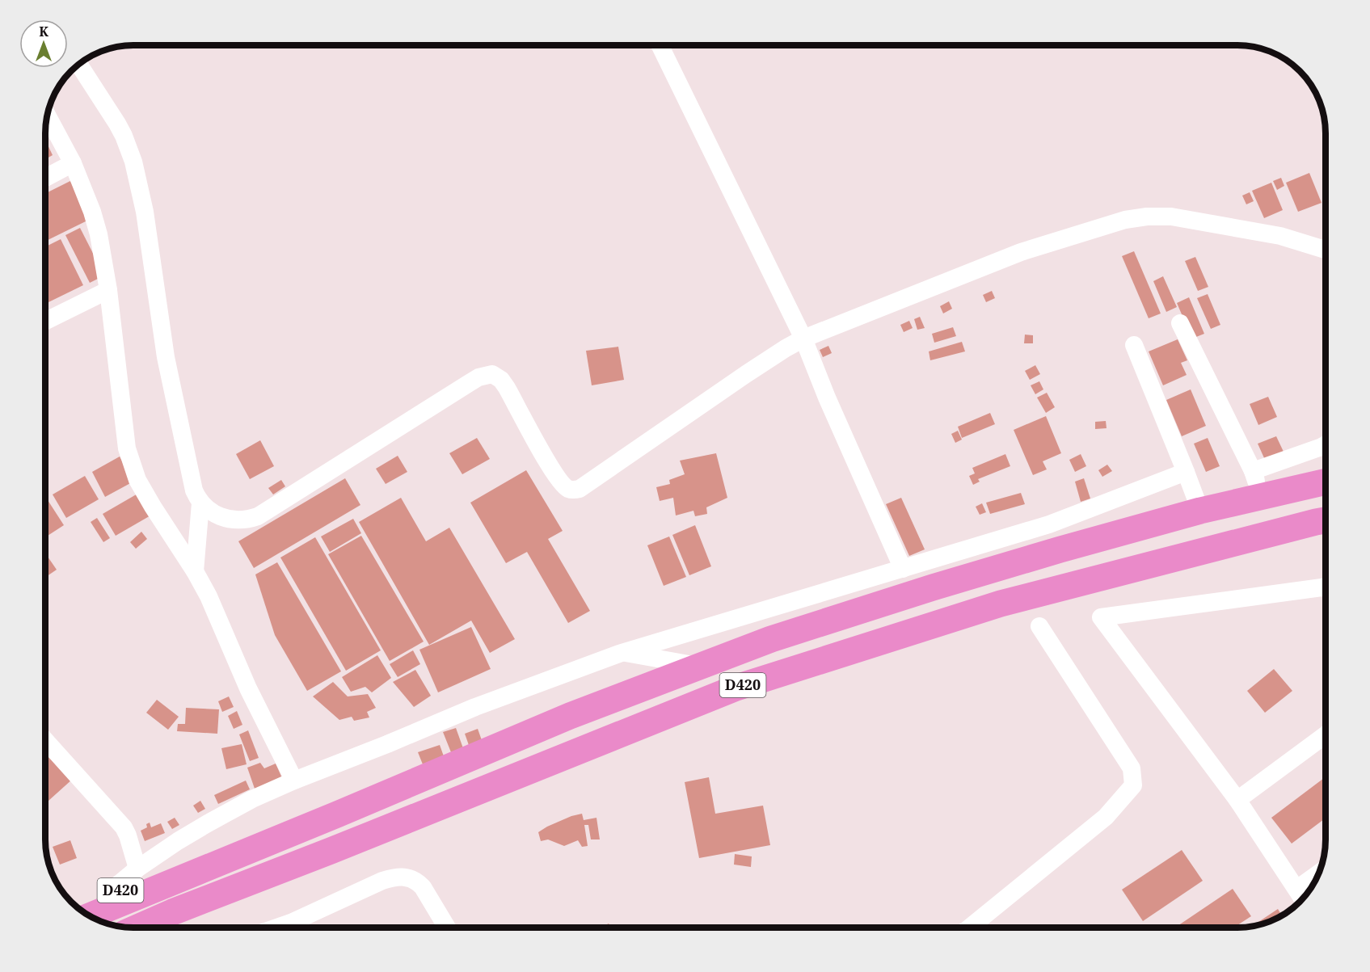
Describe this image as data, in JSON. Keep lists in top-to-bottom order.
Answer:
{
  "streets": {
    "highway": ["D420"]
  },
  "north": "top"
}
